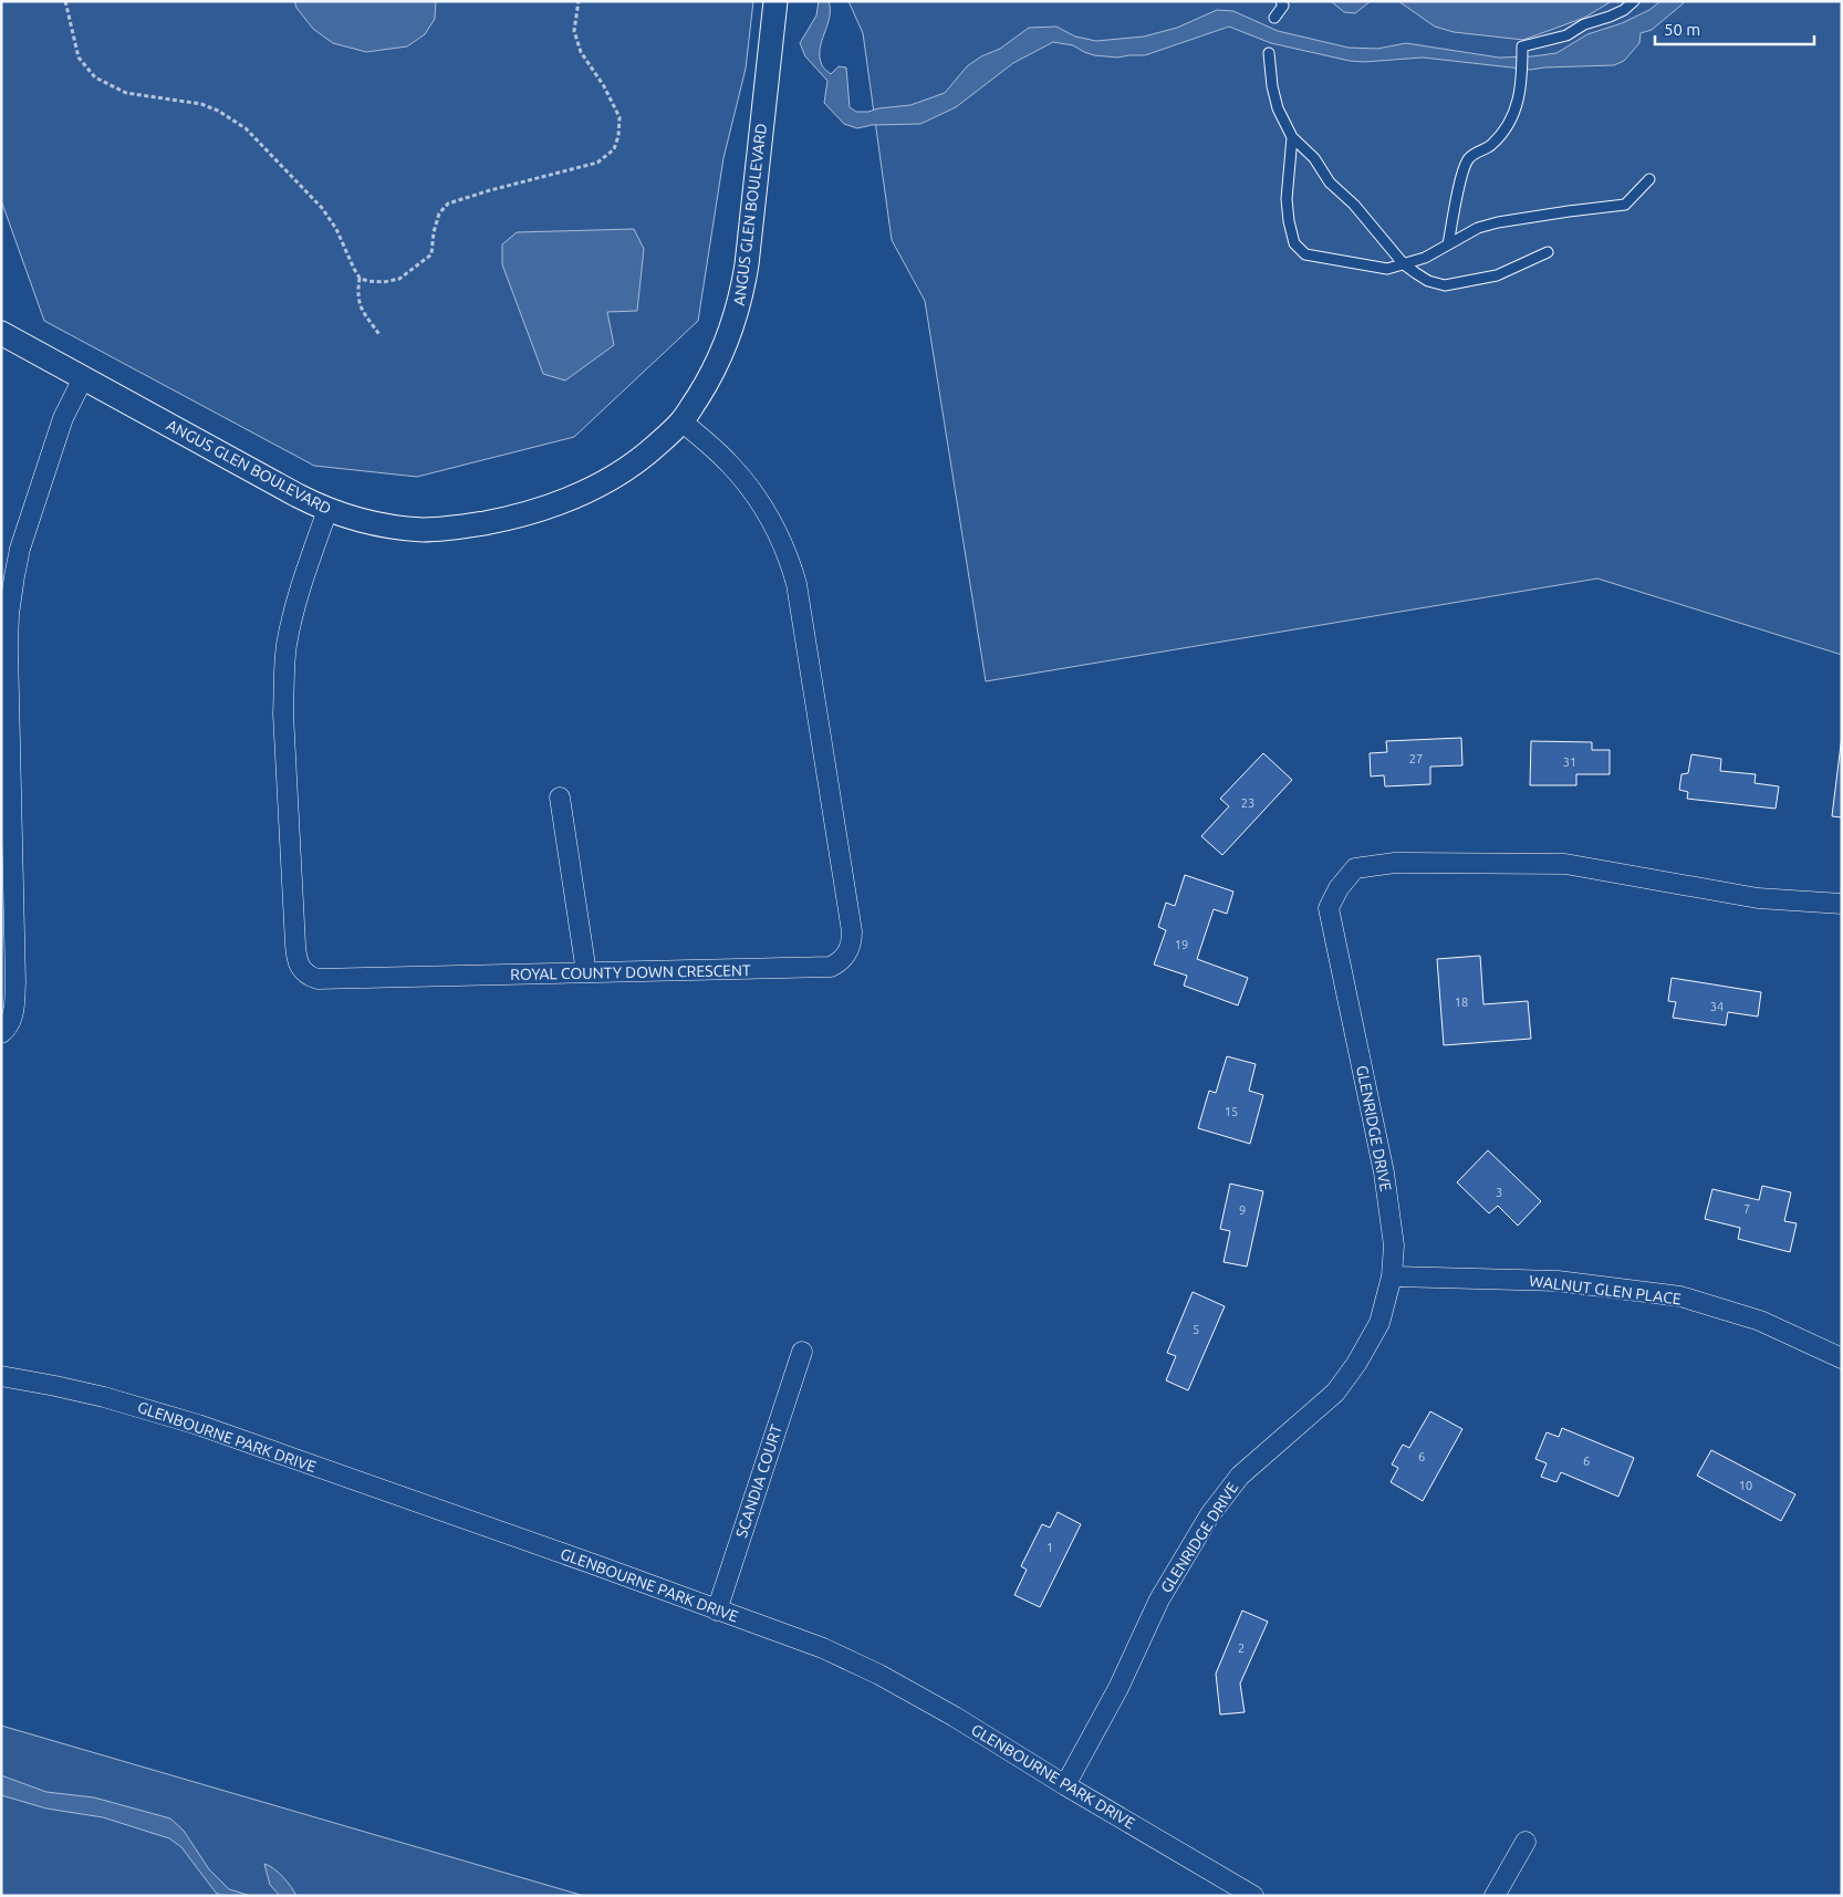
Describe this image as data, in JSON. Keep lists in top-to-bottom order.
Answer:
{
  "streets": {
    "street": [
      "ANGUS GLEN BOULEVARD",
      "ROYAL COUNTY DOWN CRESCENT",
      "GLENRIDGE DRIVE",
      "WALNUT GLEN PLACE",
      "GLENBOURNE PARK DRIVE",
      "SCANDIA COURT"
    ]
  },
  "crossings": [
    ["ANGUS GLEN BOULEVARD", "ROYAL COUNTY DOWN CRESCENT"],
    ["GLENRIDGE DRIVE", "WALNUT GLEN PLACE"],
    ["GLENRIDGE DRIVE", "GLENBOURNE PARK DRIVE"],
    ["GLENBOURNE PARK DRIVE", "SCANDIA COURT"]
  ],
  "house_numbers": [
    "27",
    "31",
    "23",
    "19",
    "18",
    "34",
    "15",
    "3",
    "7",
    "9",
    "5",
    "6",
    "6",
    "10",
    "1",
    "2"
  ],
  "scale_bar": "50 m"
}
